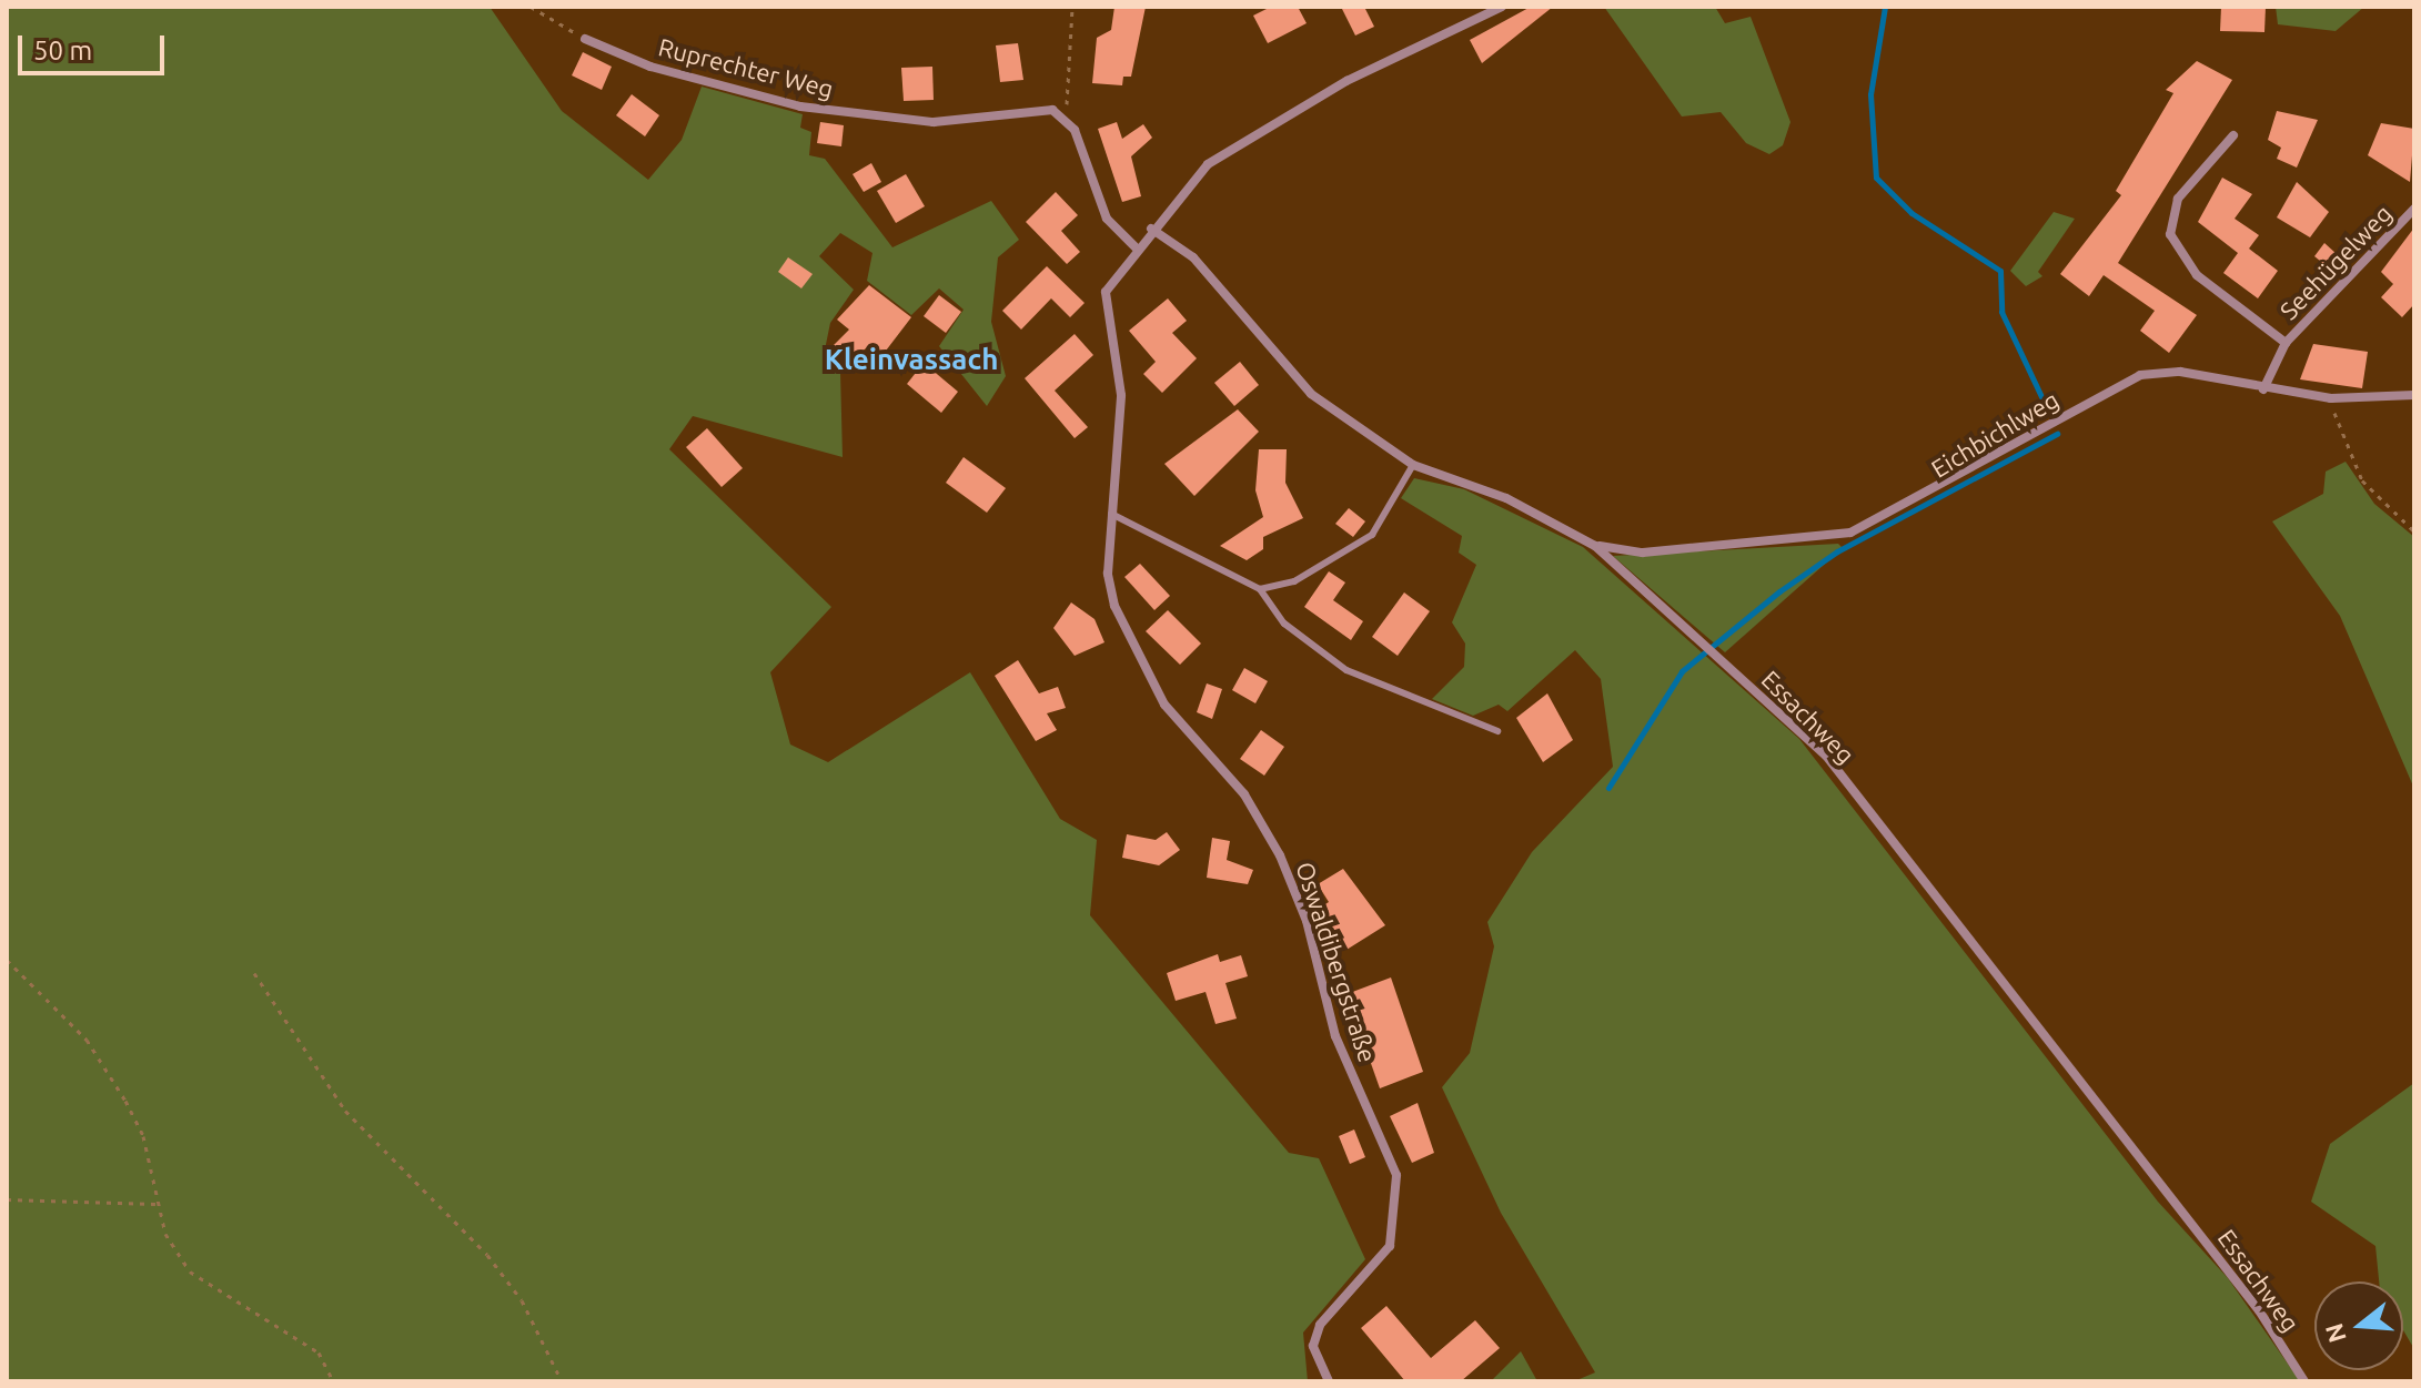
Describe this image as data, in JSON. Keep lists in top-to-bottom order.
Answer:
{
  "streets": {
    "street": [
      "Ruprechter Weg",
      "Seehügelweg",
      "Eichbichlweg",
      "Essachweg",
      "Oswaldibergstraße"
    ]
  },
  "crossings": [
    ["Seehügelweg", "Eichbichlweg"],
    ["Eichbichlweg", "Essachweg"],
    ["Essachweg", "Oswaldibergstraße"]
  ],
  "districts": ["Kleinvassach"],
  "scale_bar": "50 m",
  "north": "left"
}
